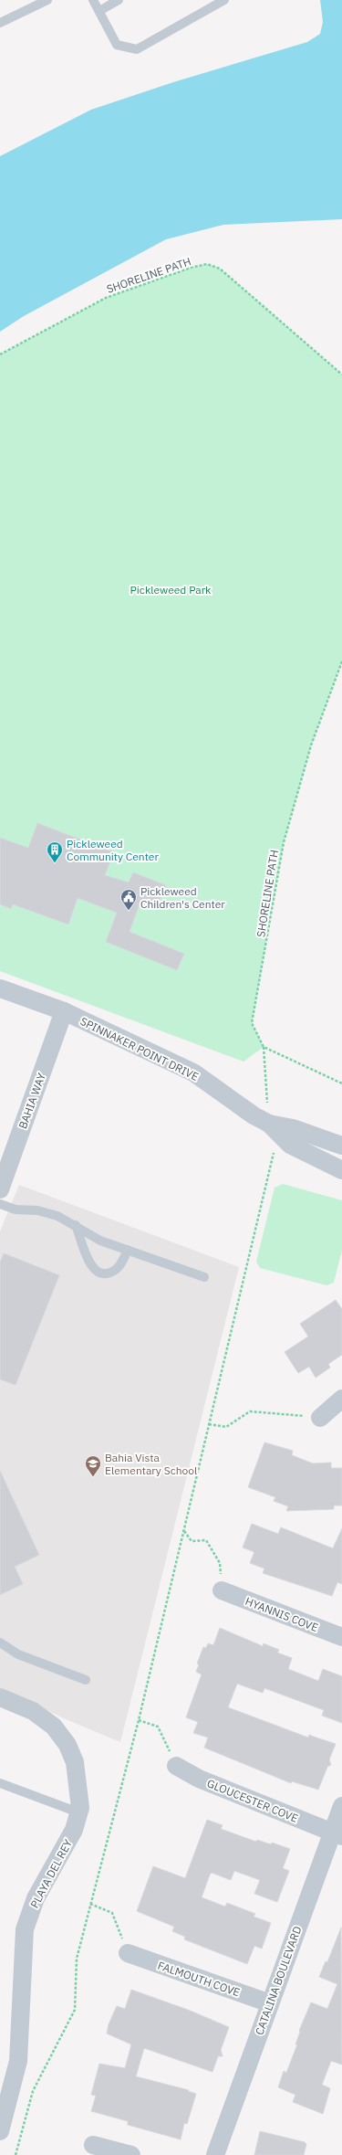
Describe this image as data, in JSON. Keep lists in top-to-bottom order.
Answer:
{
  "streets": {
    "street": [
      "SPINNAKER POINT DRIVE",
      "BAHIA WAY",
      "HYANNIS COVE",
      "GLOUCESTER COVE",
      "PLAYA DEL REY",
      "FALMOUTH COVE",
      "CATALINA BOULEVARD"
    ],
    "path": ["SHORELINE PATH"]
  },
  "crossings": [
    ["SPINNAKER POINT DRIVE", "BAHIA WAY"],
    ["GLOUCESTER COVE", "CATALINA BOULEVARD"],
    ["FALMOUTH COVE", "CATALINA BOULEVARD"]
  ],
  "parks": ["Pickleweed Park"],
  "places": {
    "building": ["Pickleweed Community Center"],
    "public building": ["Pickleweed Children's Center"],
    "school or university": ["Bahia Vista Elementary School"]
  }
}
